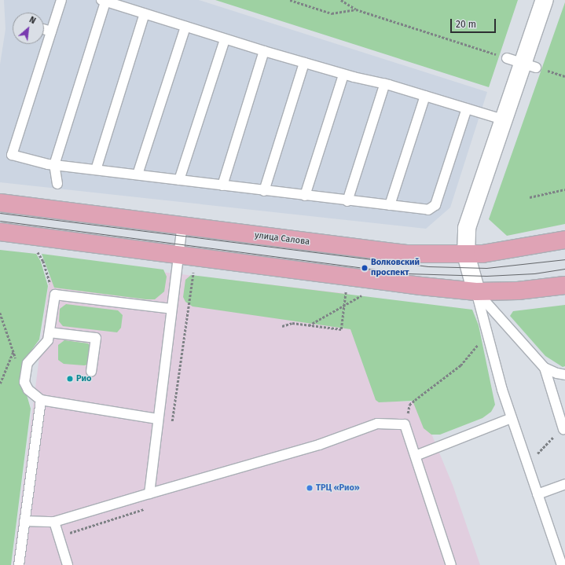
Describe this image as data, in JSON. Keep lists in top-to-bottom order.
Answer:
{
  "streets": {
    "main road": ["улица Салова"]
  },
  "places": ["Волковский проспект", "Рио", "ТРЦ «Рио»"],
  "scale_bar": "20 m",
  "north": "top right"
}
